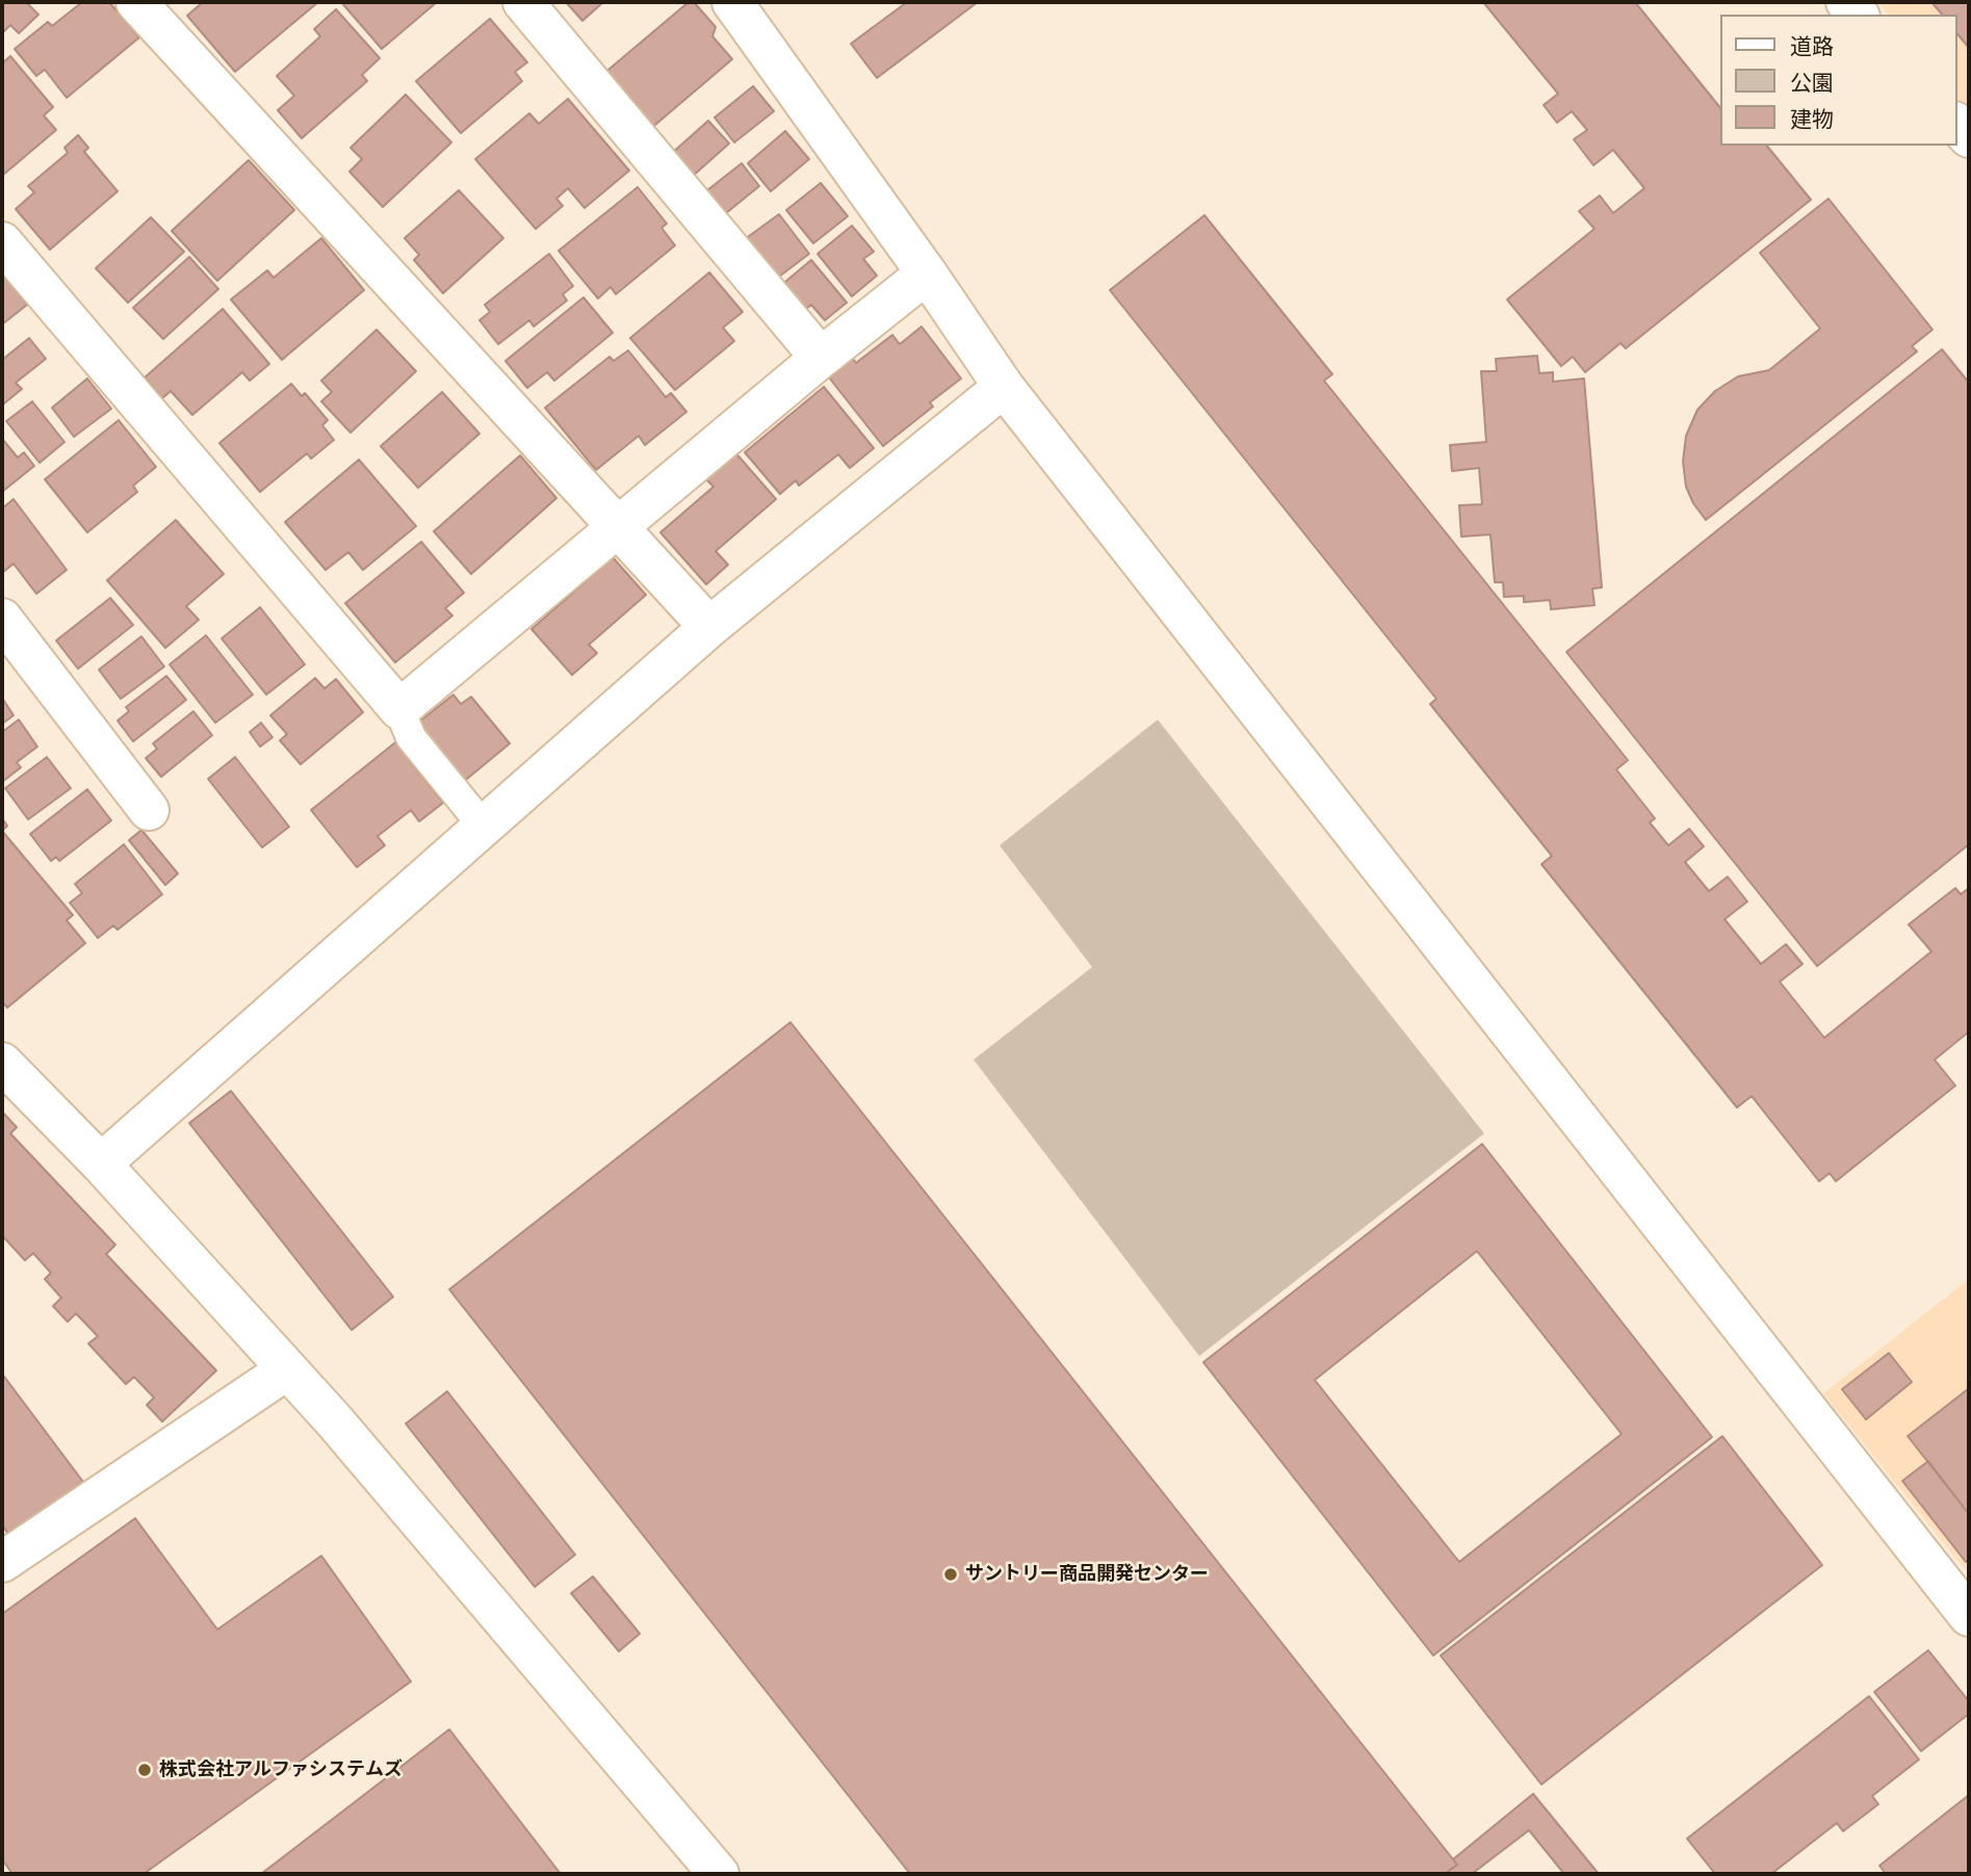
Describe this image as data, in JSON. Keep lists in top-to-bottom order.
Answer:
{
  "places": ["サントリー商品開発センター", "株式会社アルファシステムズ"],
  "legend": ["道路", "公園", "建物"]
}
